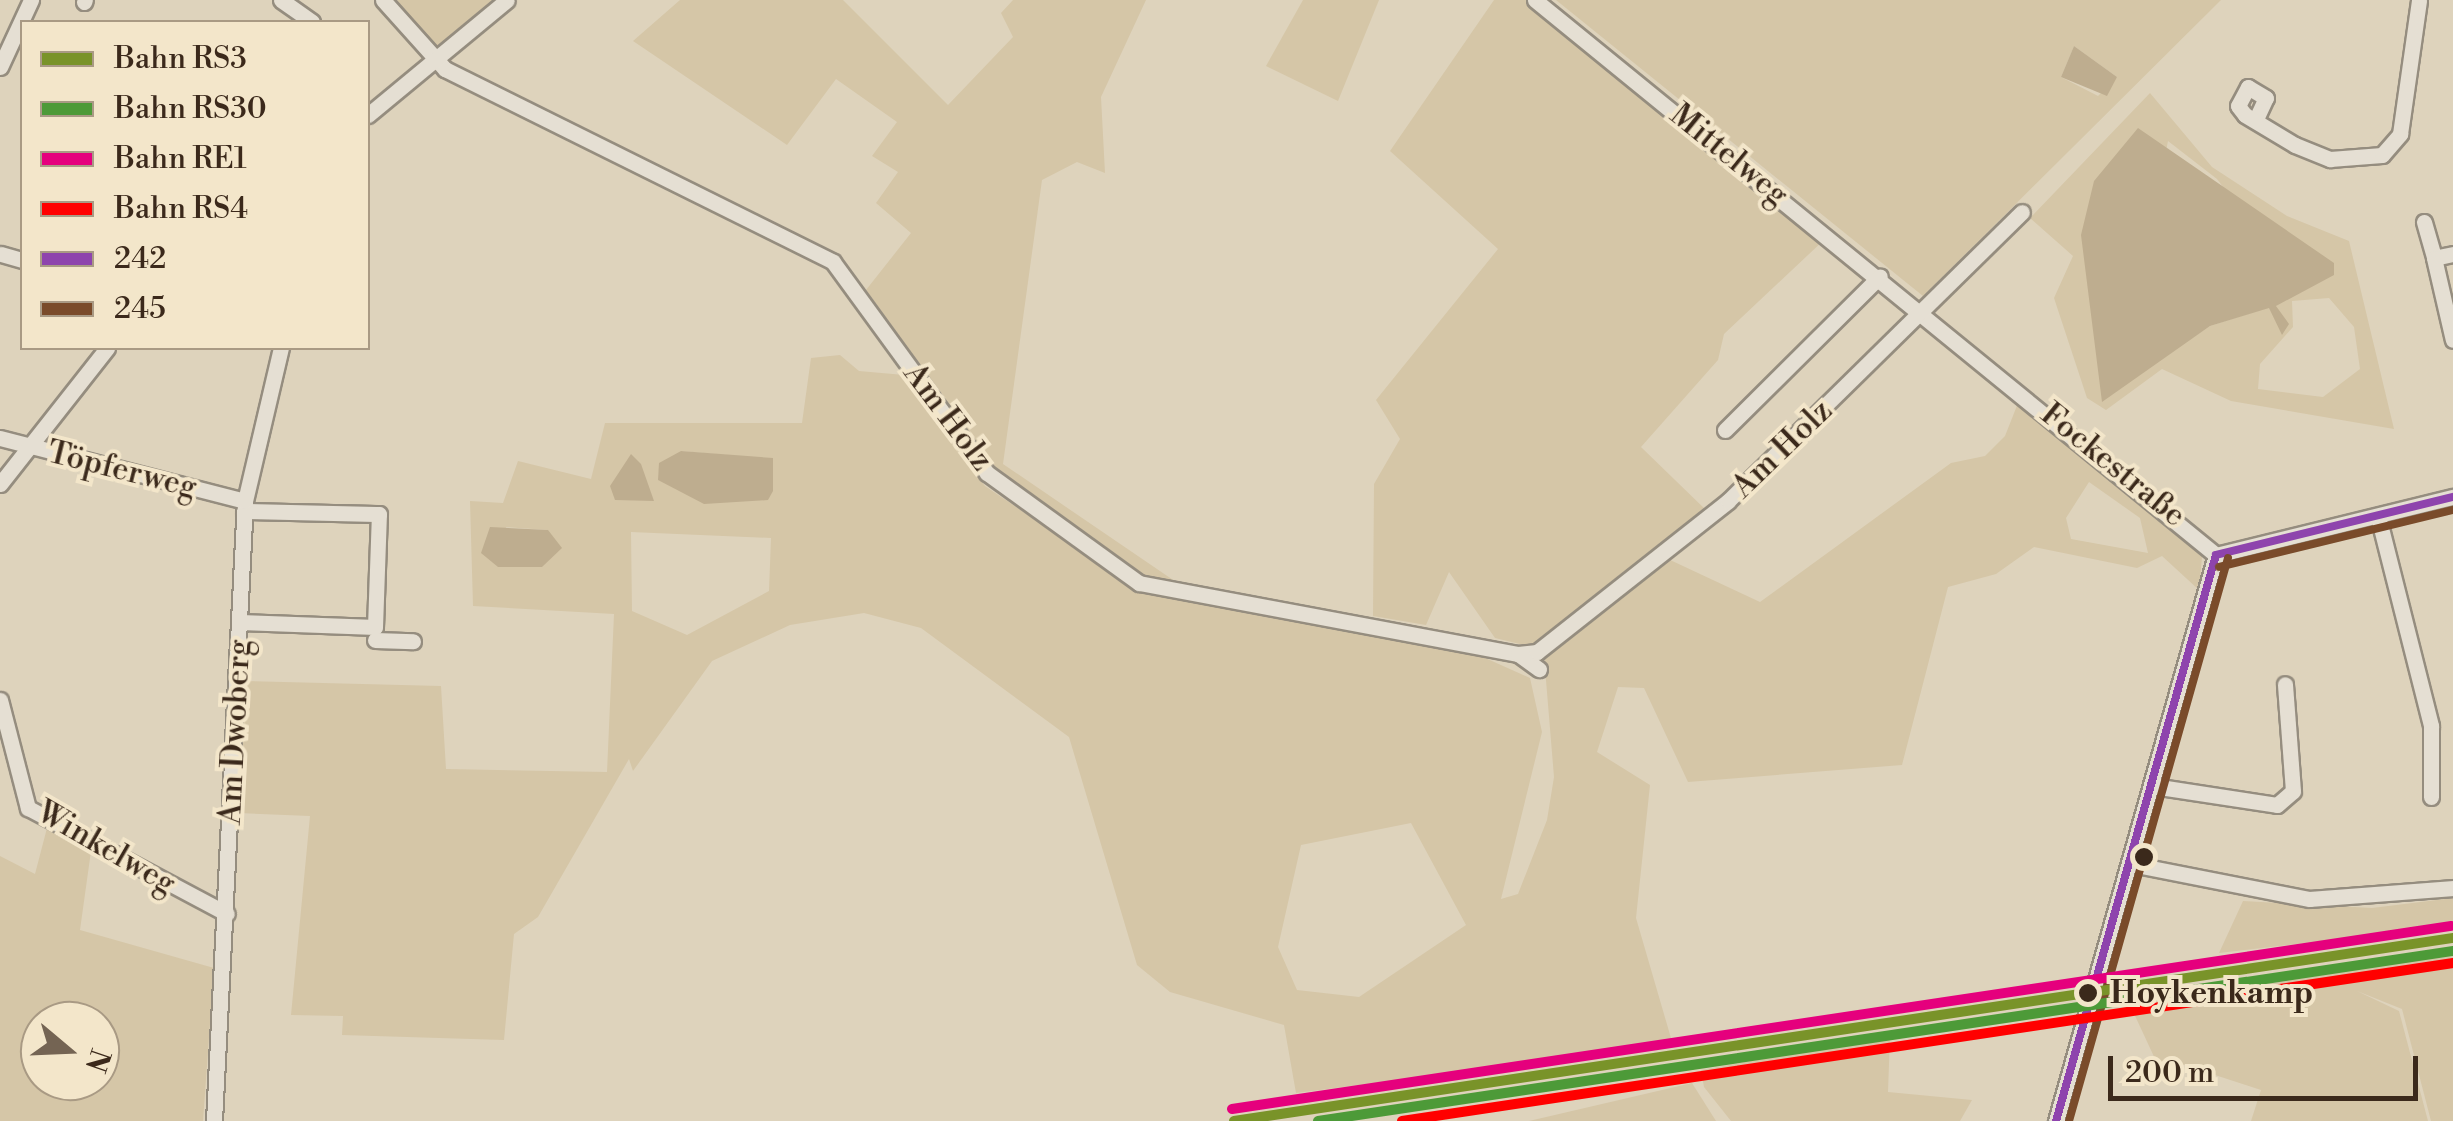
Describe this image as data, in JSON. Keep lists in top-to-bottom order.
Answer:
{
  "streets": {
    "street": [
      "Mittelweg",
      "Am Holz",
      "Fockestraße",
      "Töpferweg",
      "Am Dwoberg",
      "Winkelweg"
    ]
  },
  "crossings": [
    ["Mittelweg", "Am Holz"],
    ["Mittelweg", "Fockestraße"],
    ["Am Holz", "Fockestraße"],
    ["Töpferweg", "Am Dwoberg"],
    ["Am Dwoberg", "Winkelweg"]
  ],
  "places": ["Hoykenkamp"],
  "lines": [
    "transit line 242",
    "transit line 245",
    "rail line RE1",
    "rail line RS3",
    "rail line RS30",
    "rail line RS4"
  ],
  "legend": [
    "Bahn RS3",
    "Bahn RS30",
    "Bahn RE1",
    "Bahn RS4",
    "242",
    "245"
  ],
  "scale_bar": "200 m",
  "north": "right"
}
